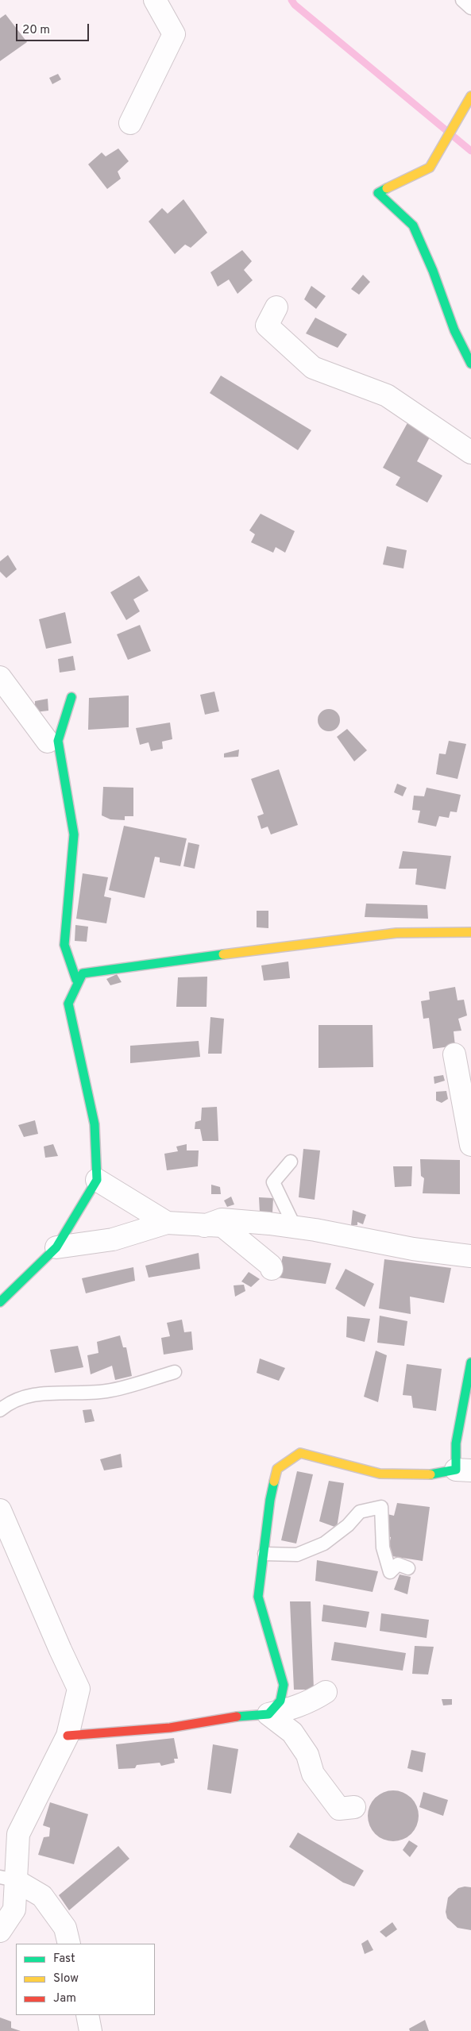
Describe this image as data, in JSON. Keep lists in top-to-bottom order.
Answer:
{
  "legend": ["Fast", "Slow", "Jam"],
  "scale_bar": "20 m"
}
